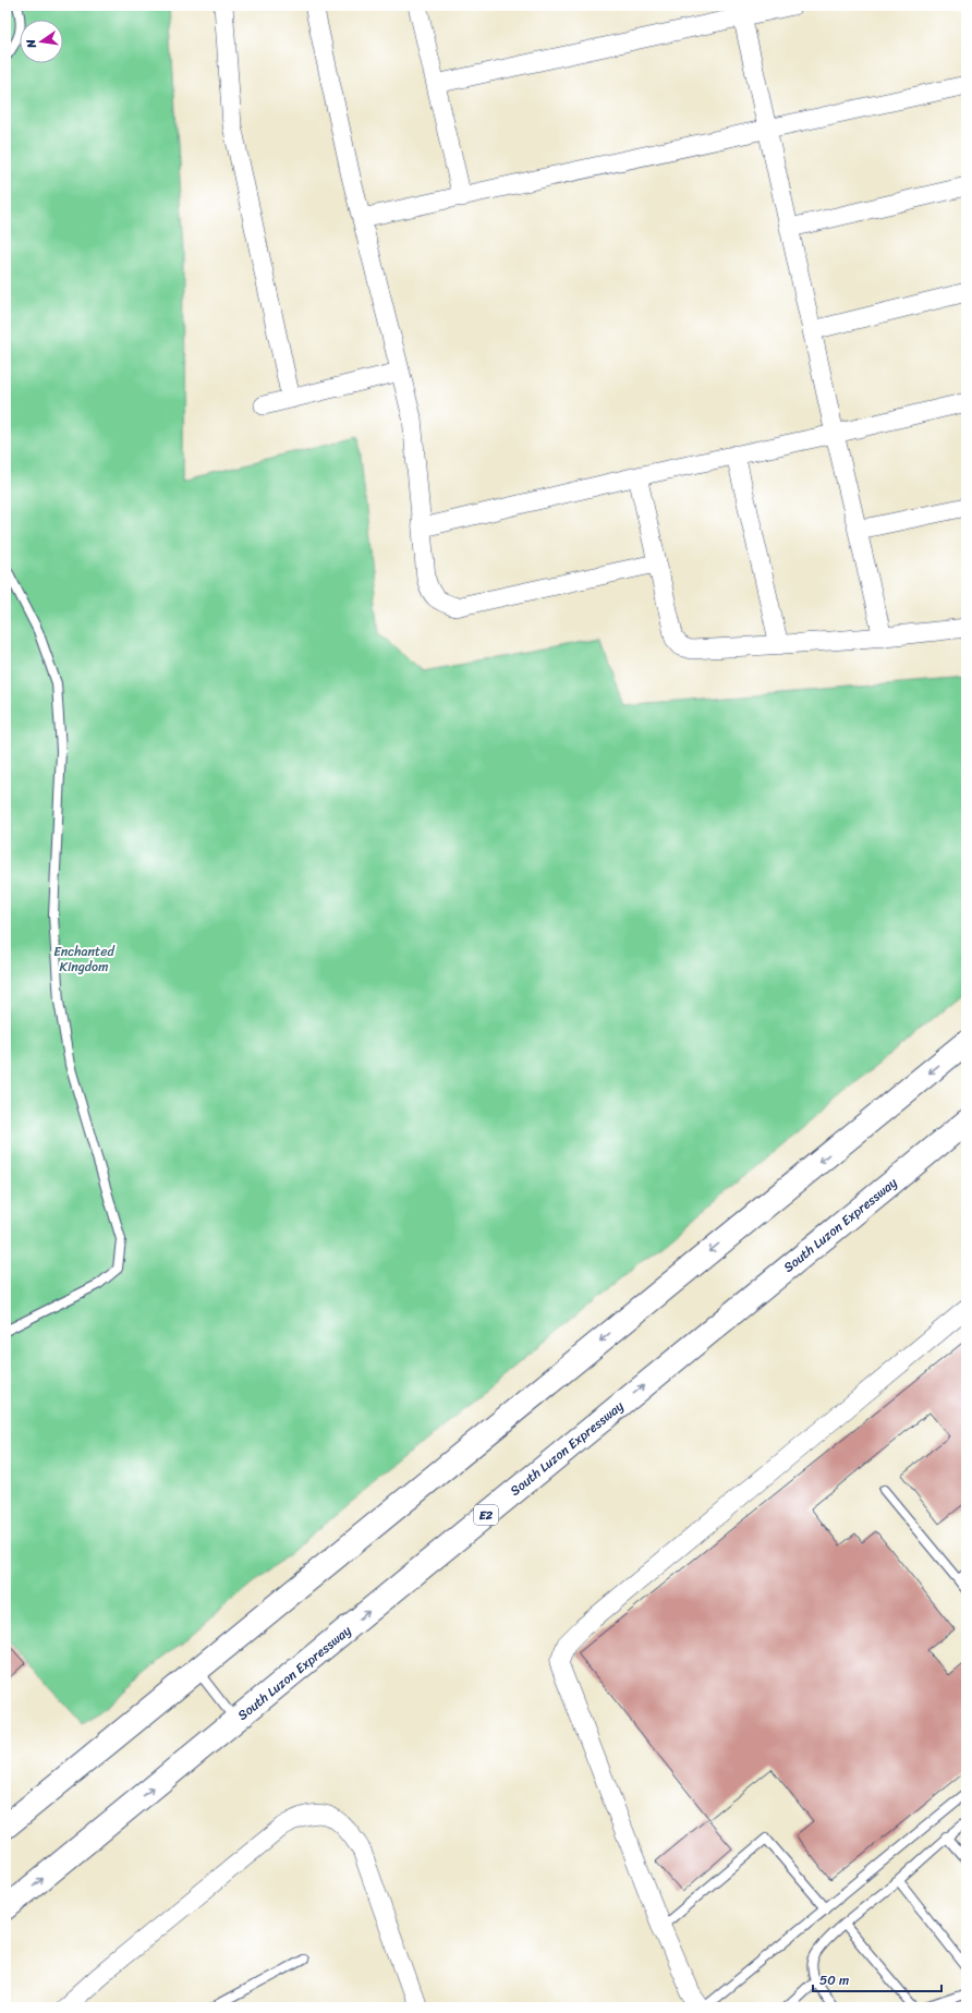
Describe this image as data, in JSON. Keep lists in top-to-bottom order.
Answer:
{
  "streets": {
    "highway": ["South Luzon Expressway", "E2"]
  },
  "parks": ["Enchanted Kingdom"],
  "scale_bar": "50 m",
  "north": "left"
}
